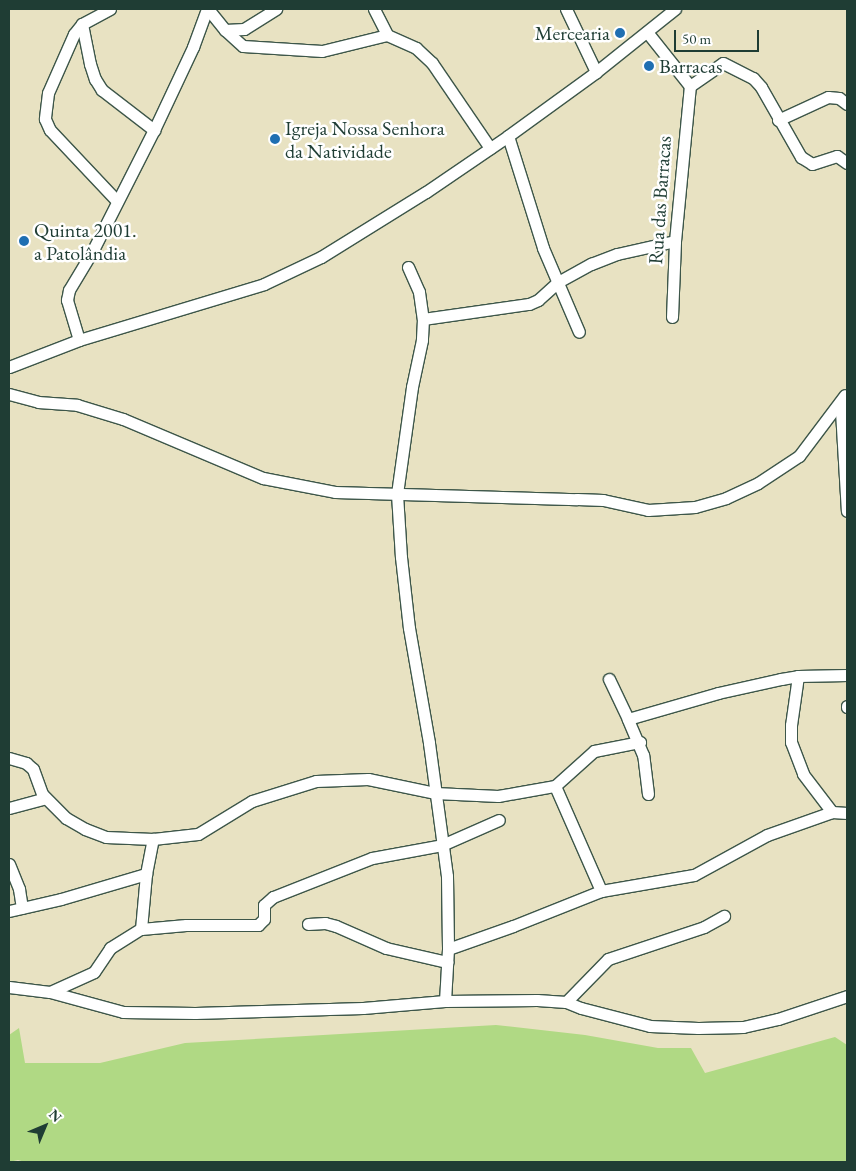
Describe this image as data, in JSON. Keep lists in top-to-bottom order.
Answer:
{
  "streets": {
    "street": ["Rua das Barracas"]
  },
  "places": [
    "Mercearia",
    "Barracas",
    "Igreja Nossa Senhora da Natividade",
    "Quinta 2001. a Patolândia"
  ],
  "scale_bar": "50 m",
  "north": "top right"
}
